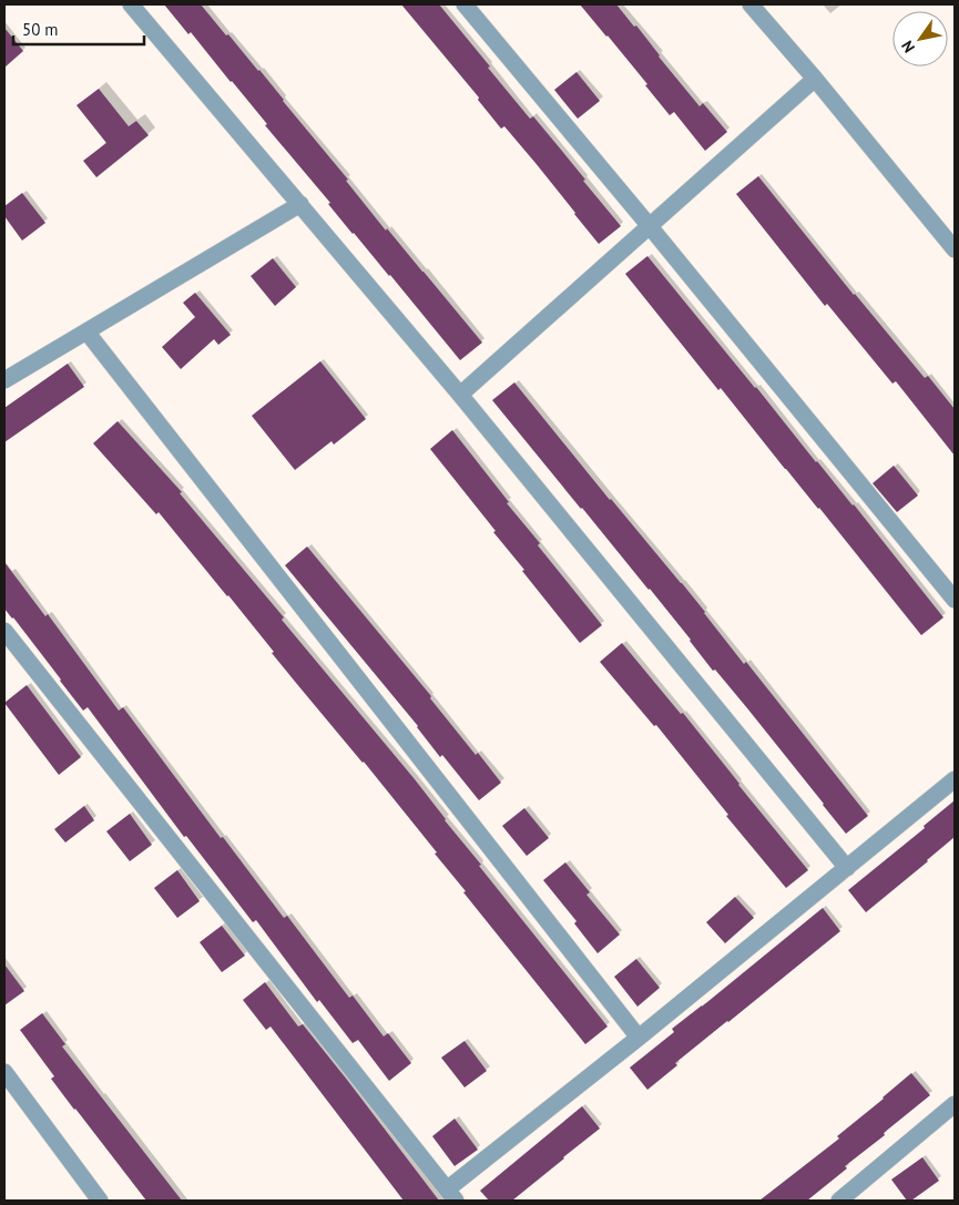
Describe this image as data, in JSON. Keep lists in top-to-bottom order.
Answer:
{
  "scale_bar": "50 m",
  "north": "bottom left"
}
